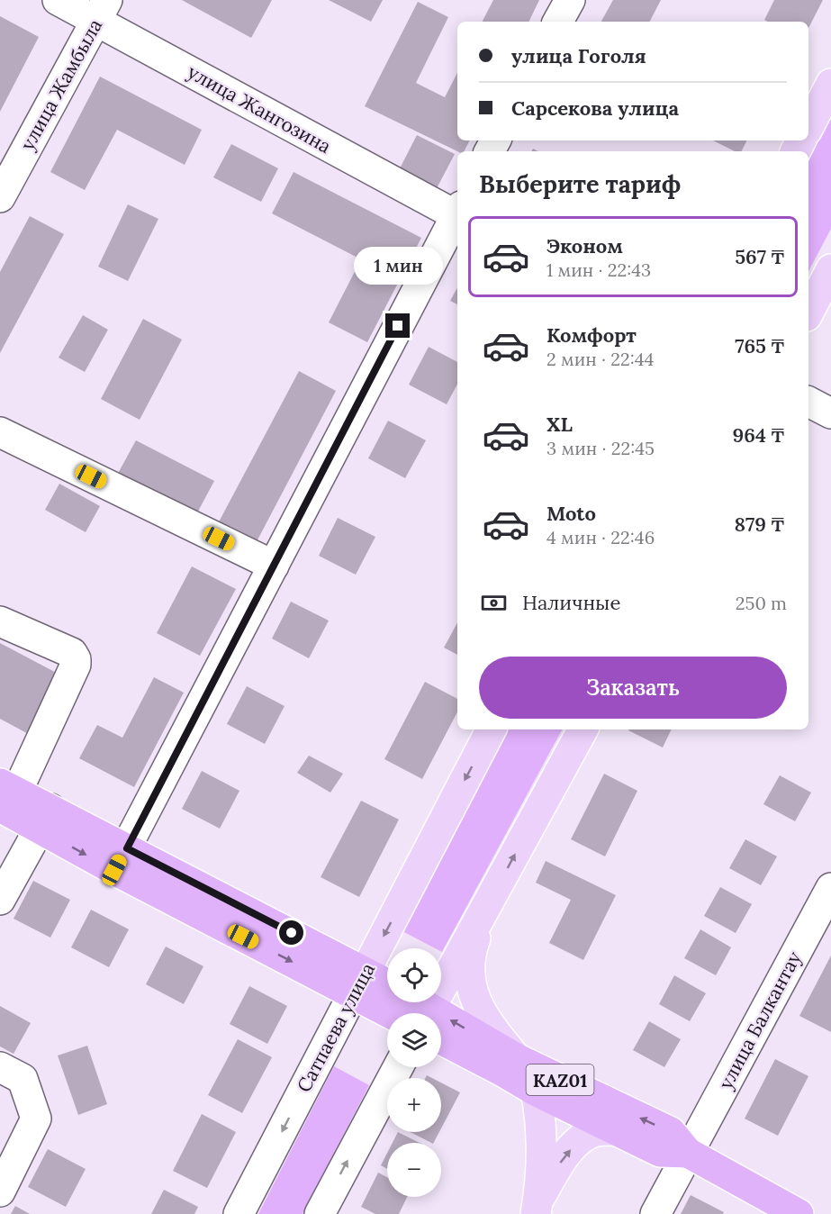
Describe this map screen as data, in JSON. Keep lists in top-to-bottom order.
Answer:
{
  "streets": {
    "highway": ["KАZ01"],
    "main road": ["Сатпаева улица"],
    "street": ["улица Жамбыла", "улица Жангозина", "улица Балкантау"]
  },
  "crossings": [
    ["улица Жамбыла", "улица Жангозина"],
    ["улица Балкантау", "KАZ01"],
    ["Сатпаева улица", "KАZ01"]
  ],
  "page": {
    "banner": ["улица Гоголя", "Сарсекова улица"],
    "heading": "Выберите тариф",
    "list": [
      {
        "name": "Эконом",
        "note": "1 мин · 22:43",
        "value": "567 ₸"
      },
      {
        "name": "Комфорт",
        "note": "2 мин · 22:44",
        "value": "765 ₸"
      },
      {
        "name": "XL",
        "note": "3 мин · 22:45",
        "value": "964 ₸"
      },
      {
        "name": "Moto",
        "note": "4 мин · 22:46",
        "value": "879 ₸"
      }
    ],
    "bubble": "1 мин",
    "pay": ["Наличные", "250 m"],
    "buttons": "Заказать",
    "map_buttons": ["+", "−"]
  }
}
